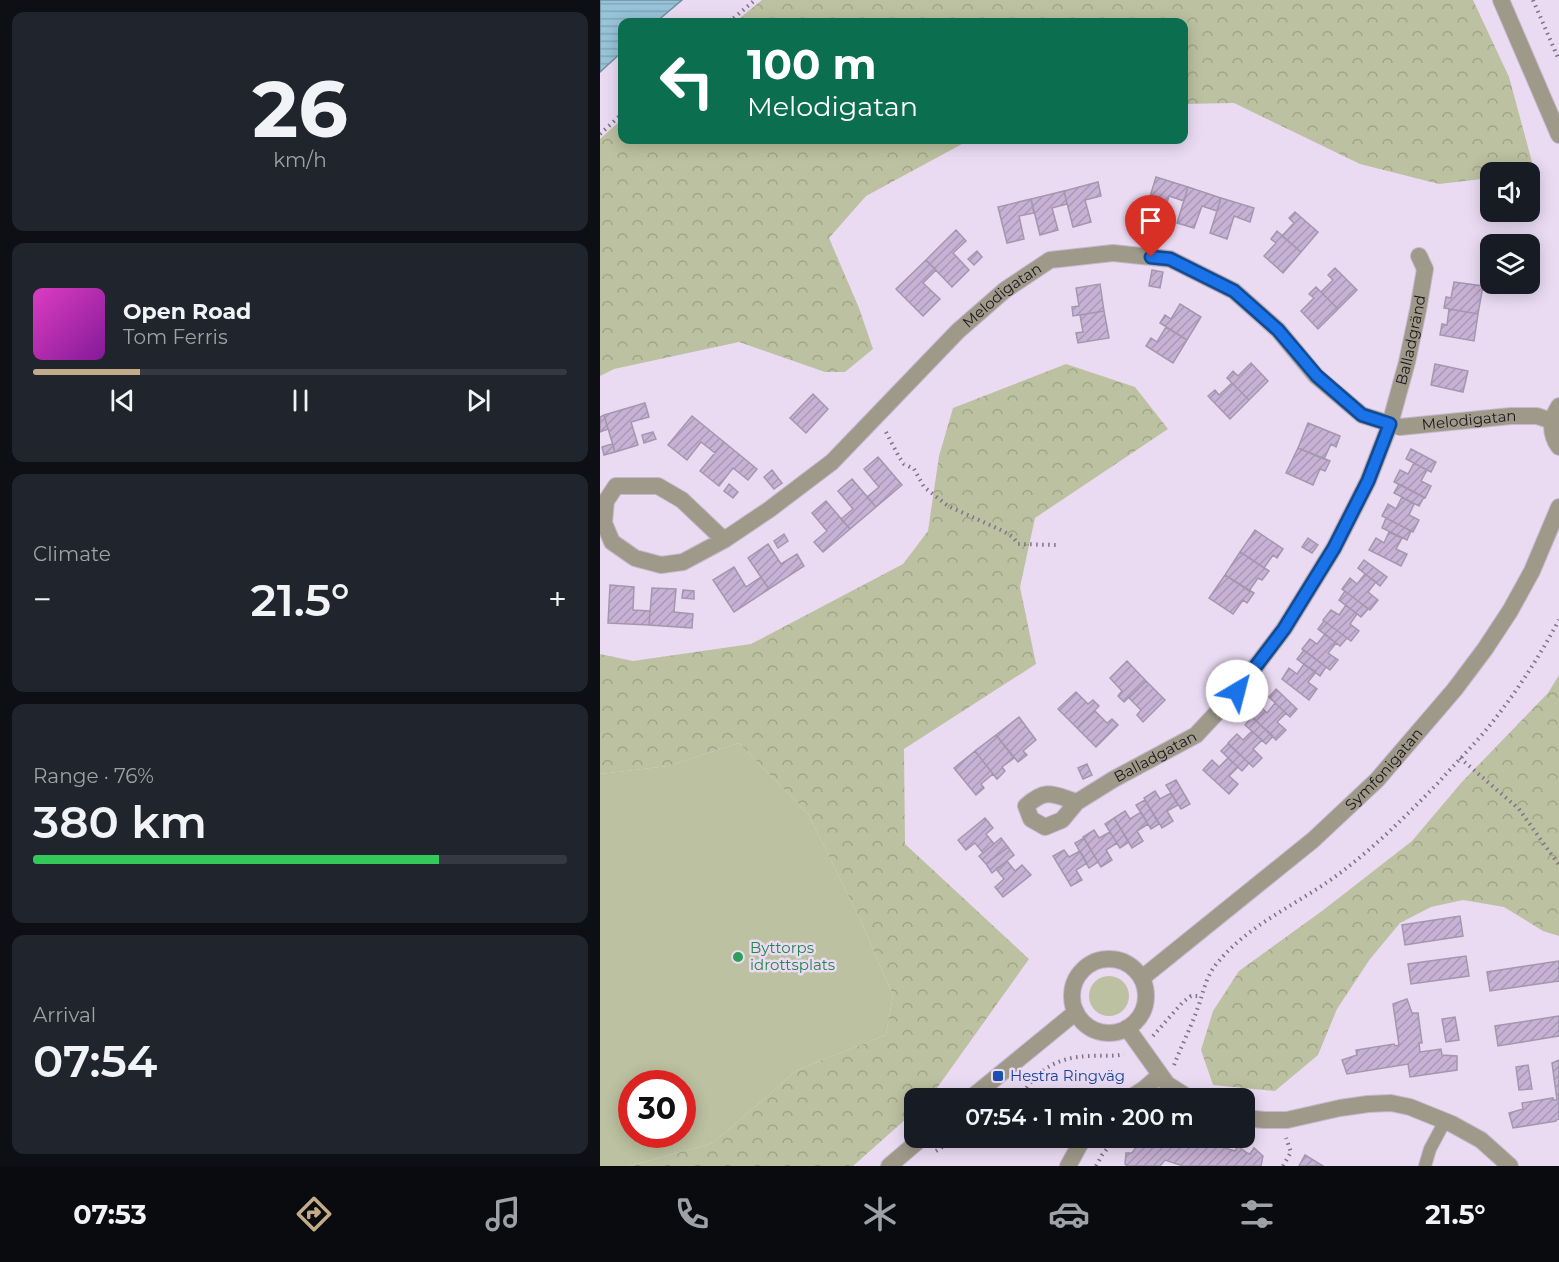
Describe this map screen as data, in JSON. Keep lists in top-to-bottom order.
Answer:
{
  "streets": {
    "street": [
      "Melodigatan",
      "Balladgränd",
      "Balladgatan",
      "Symfonigatan"
    ]
  },
  "crossings": [
    ["Melodigatan", "Balladgränd"],
    ["Melodigatan", "Balladgatan"],
    ["Balladgränd", "Balladgatan"]
  ],
  "places": {
    "other": ["Byttorps idrottsplats"],
    "transit": ["Hestra Ringväg"]
  },
  "page": {
    "tile": [
      ["26", "km/h"],
      "Climate",
      ["Range · 76%", "380 km"],
      ["Arrival", "07:54"]
    ],
    "turn": ["100 m", "Melodigatan"],
    "song": ["Open Road", "Tom Ferris"],
    "heat": ["−", "21.5°", "+"],
    "limit": "30",
    "trip": "07:54 · 1 min · 200 m",
    "tabs": ["07:53", "21.5°"]
  }
}
